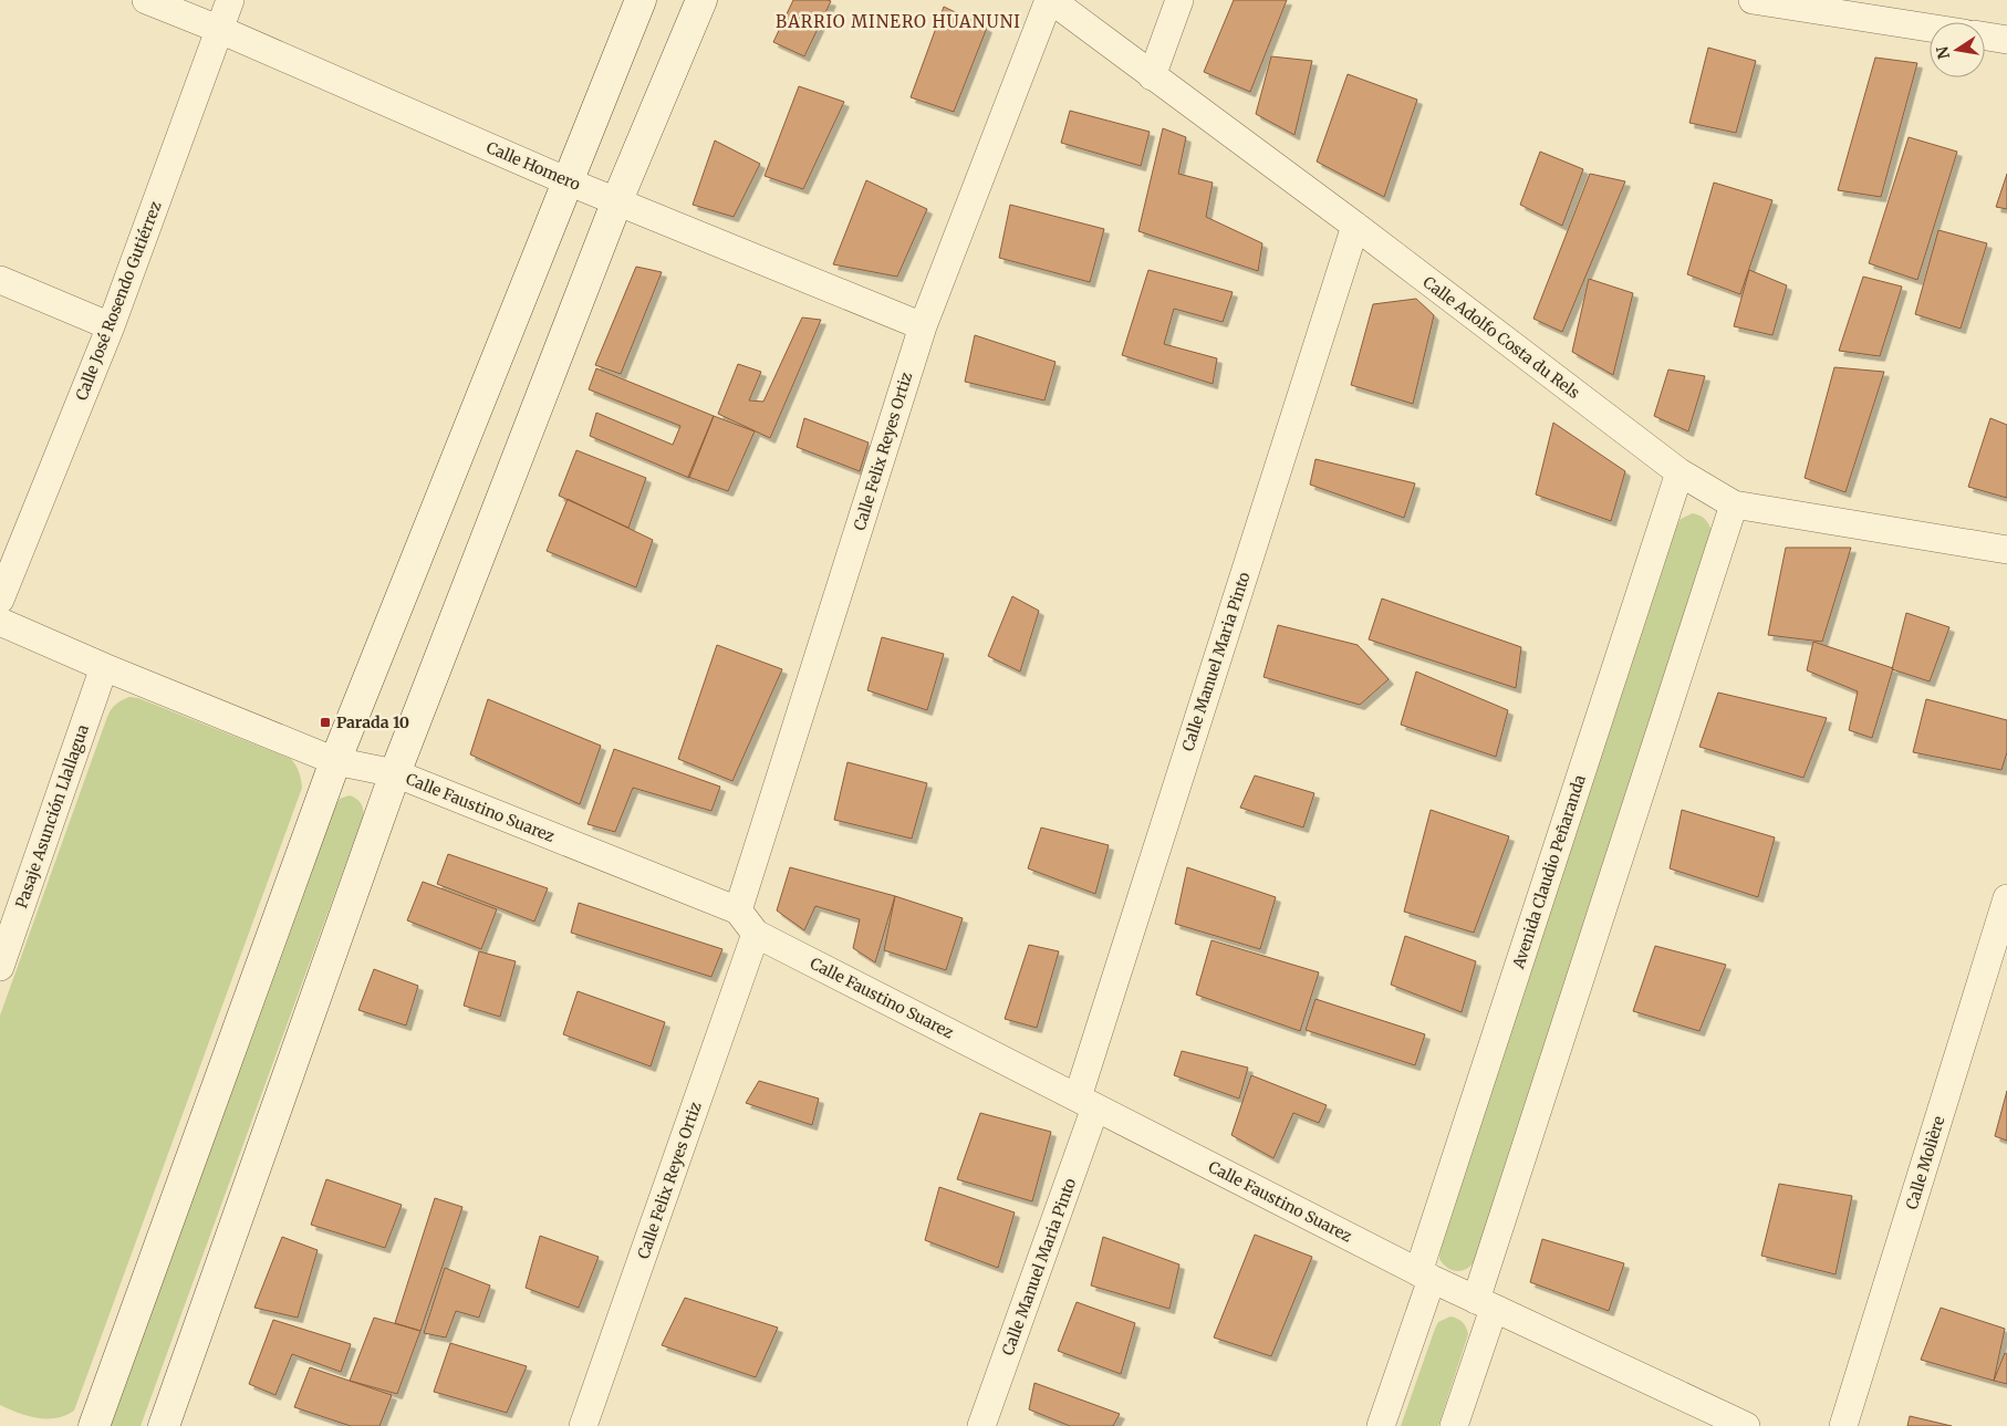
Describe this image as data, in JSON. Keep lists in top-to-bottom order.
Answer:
{
  "streets": {
    "street": [
      "Calle Homero",
      "Calle José Rosendo Gutiérrez",
      "Calle Adolfo Costa du Rels",
      "Calle Felix Reyes Ortiz",
      "Calle Manuel Maria Pinto",
      "Calle Faustino Suarez",
      "Pasaje Asunción Llallagua",
      "Avenida Claudio Peñaranda",
      "Calle Molière"
    ]
  },
  "crossings": [
    ["Calle Homero", "Calle José Rosendo Gutiérrez"],
    ["Calle Homero", "Calle Felix Reyes Ortiz"],
    ["Calle Adolfo Costa du Rels", "Calle Felix Reyes Ortiz"],
    ["Calle Adolfo Costa du Rels", "Calle Manuel Maria Pinto"],
    ["Calle Adolfo Costa du Rels", "Avenida Claudio Peñaranda"],
    ["Calle Felix Reyes Ortiz", "Calle Faustino Suarez"],
    ["Calle Manuel Maria Pinto", "Calle Faustino Suarez"],
    ["Calle Faustino Suarez", "Pasaje Asunción Llallagua"],
    ["Calle Faustino Suarez", "Avenida Claudio Peñaranda"]
  ],
  "districts": ["BARRIO MINERO HUANUNI"],
  "places": {
    "transit": ["Parada 10"]
  },
  "north": "left"
}
